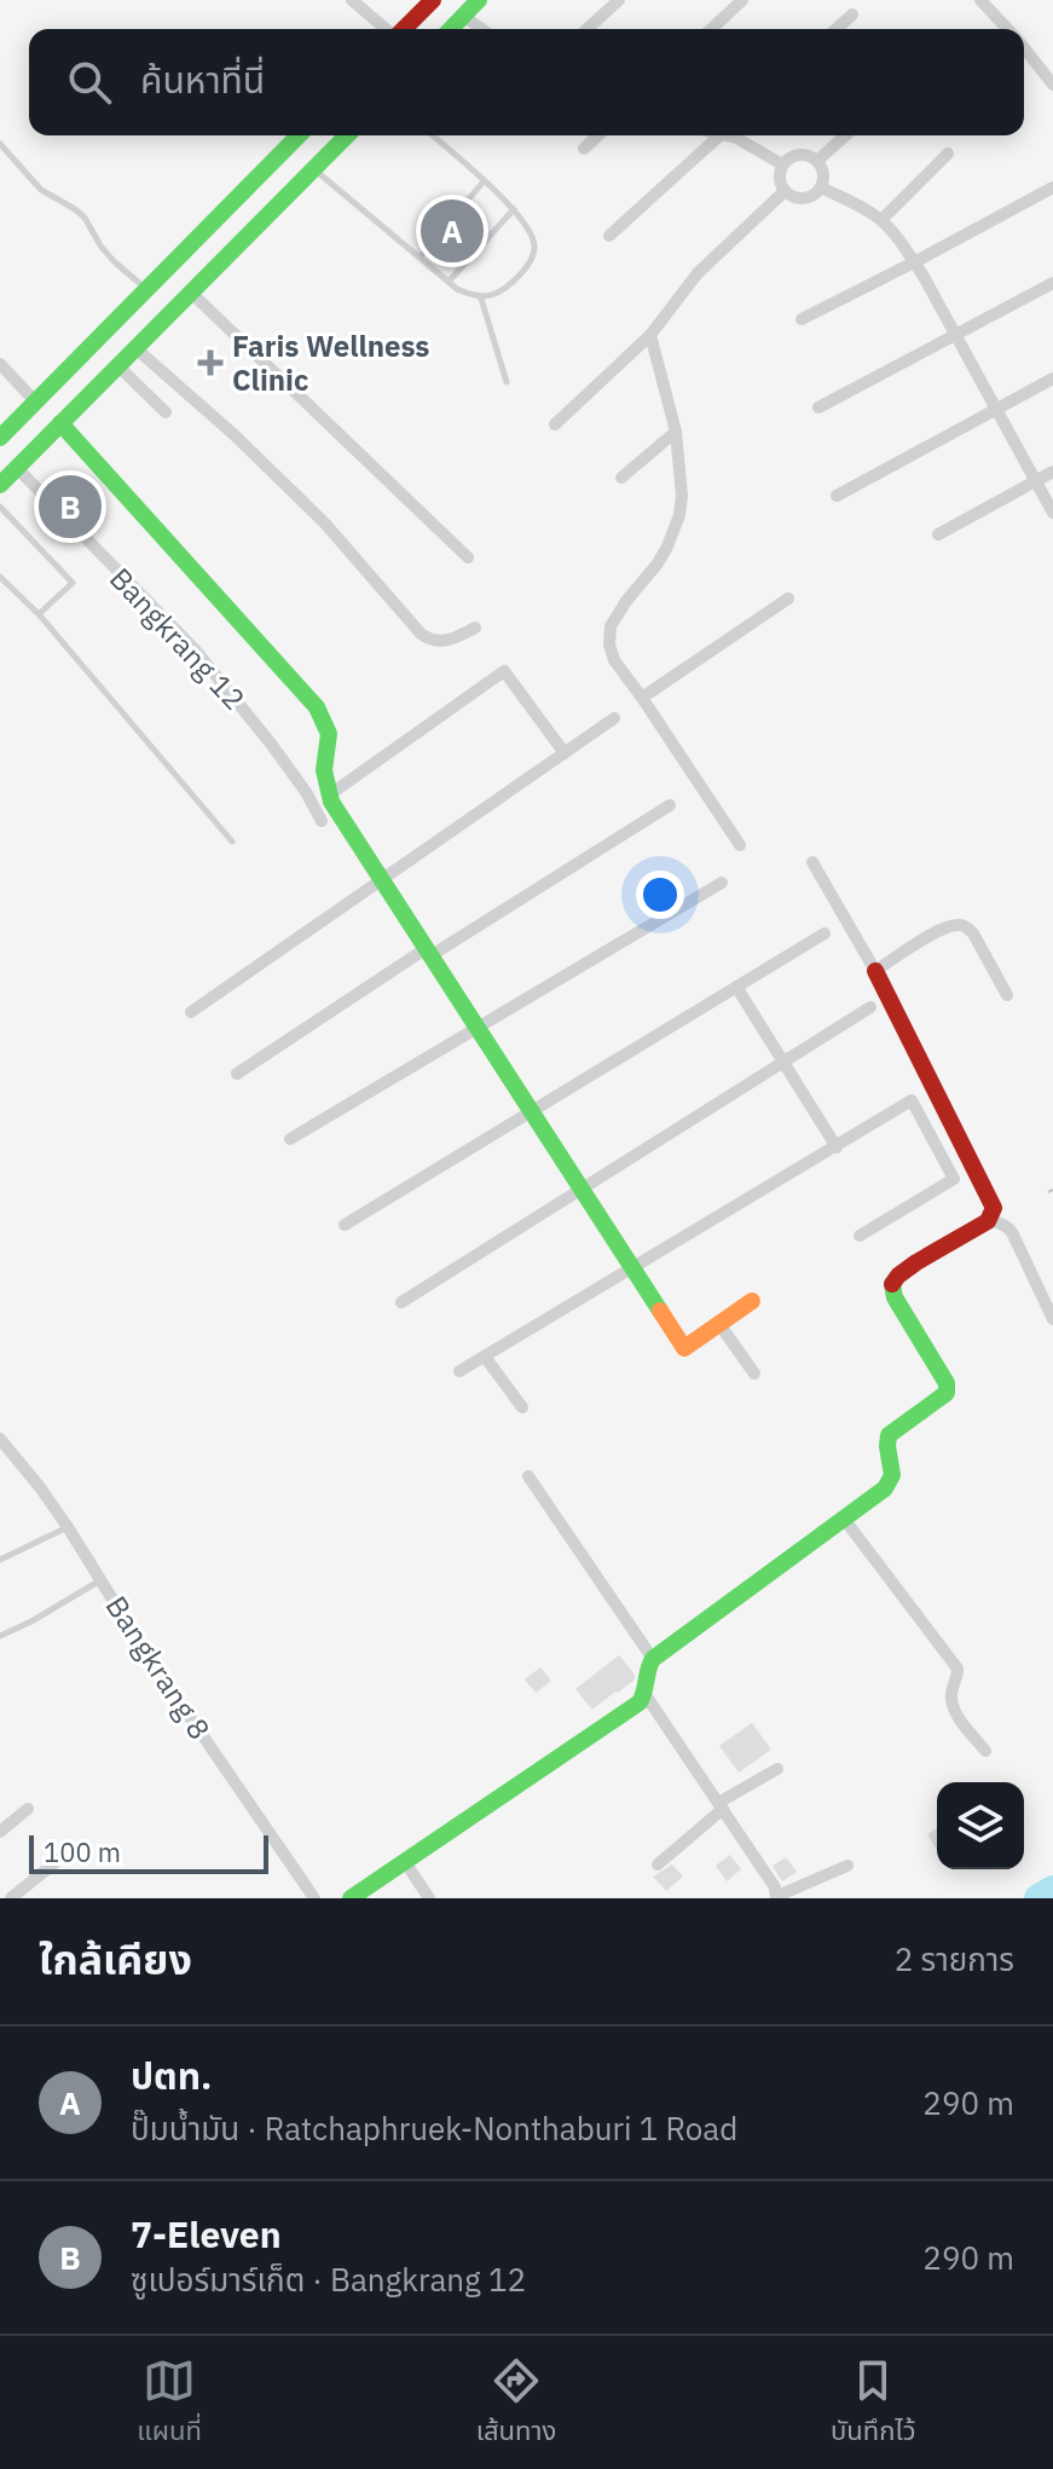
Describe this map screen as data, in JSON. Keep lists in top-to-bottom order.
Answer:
{
  "streets": {
    "street": ["Bangkrang 12", "Bangkrang 8"]
  },
  "places": {
    "health": ["Faris Wellness Clinic"]
  },
  "scale_bar": "100 m",
  "page": {
    "search": "ค้นหาที่นี่",
    "pins": ["A", "B"],
    "scale": "100 m",
    "heading": ["ใกล้เคียง", "2 รายการ"],
    "list": [
      {
        "mark": "A",
        "name": "ปตท.",
        "note": "ปั๊มน้ำมัน · Ratchaphruek-Nonthaburi 1 Road",
        "value": "290 m"
      },
      {
        "mark": "B",
        "name": "7-Eleven",
        "note": "ซูเปอร์มาร์เก็ต · Bangkrang 12",
        "value": "290 m"
      }
    ],
    "nav": ["แผนที่", "เส้นทาง", "บันทึกไว้"]
  }
}
